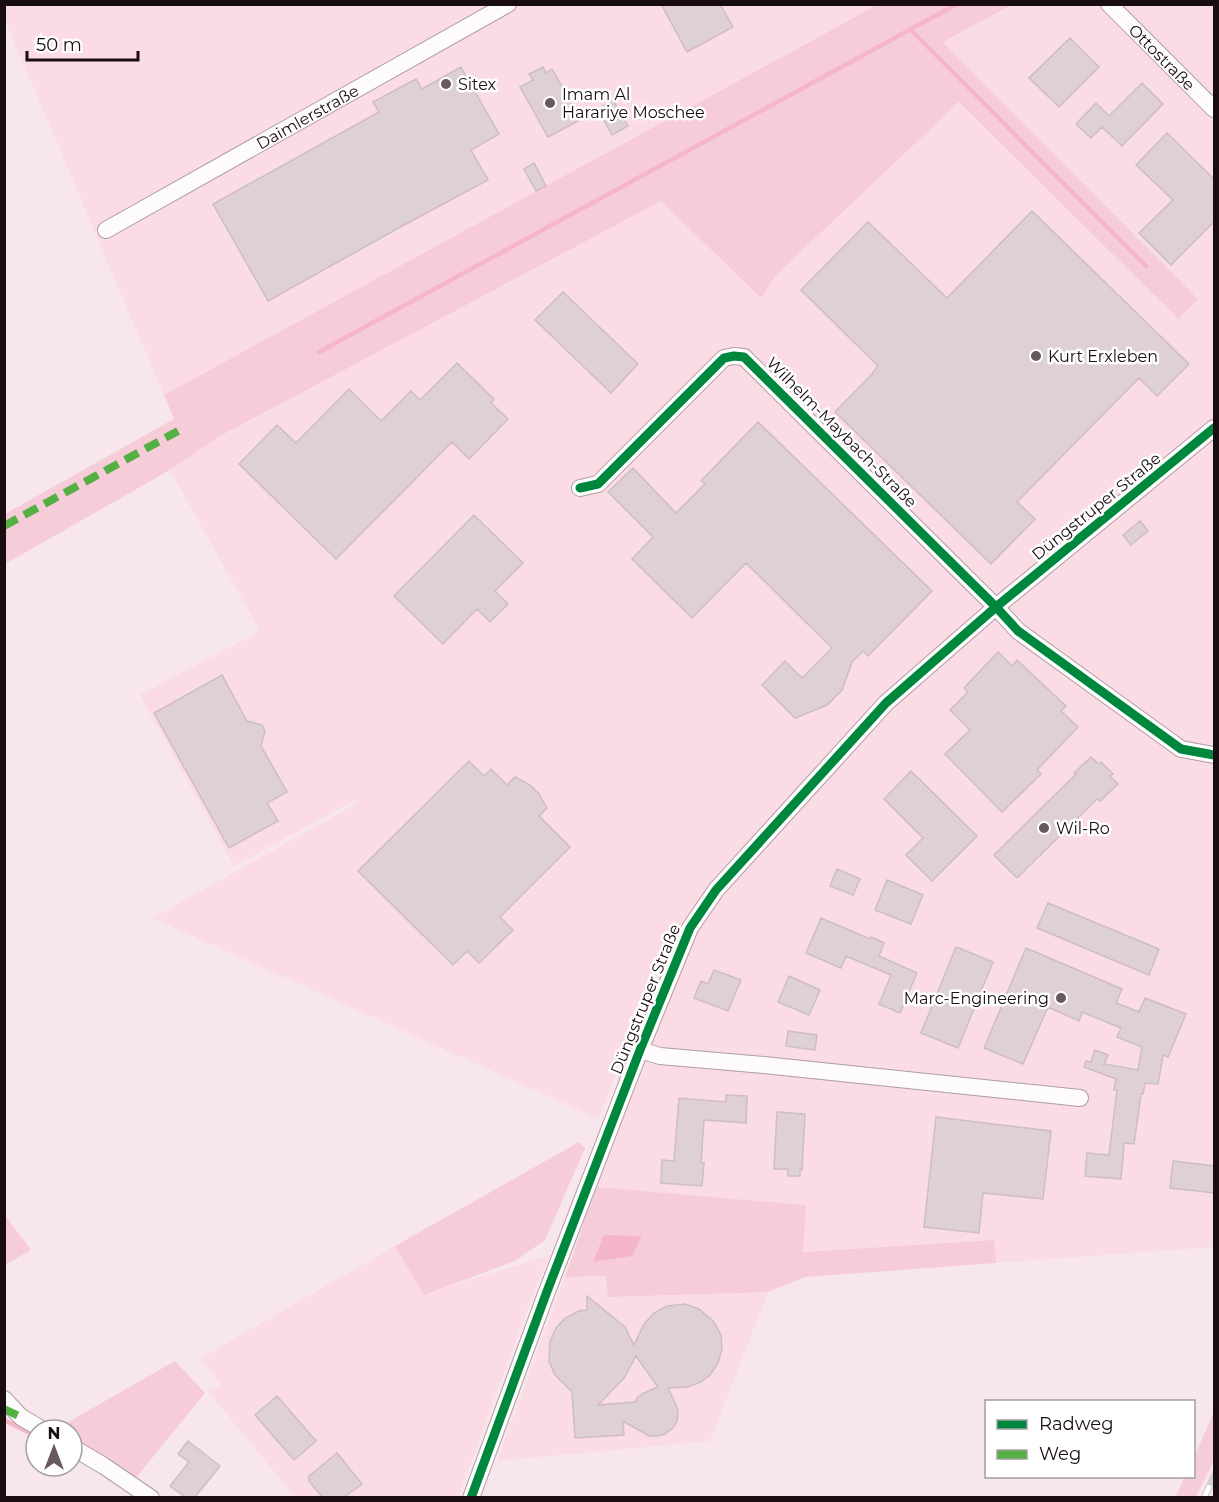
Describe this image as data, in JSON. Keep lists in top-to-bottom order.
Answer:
{
  "streets": {
    "street": [
      "Ottostraße",
      "Daimlerstraße",
      "Wilhelm-Maybach-Straße",
      "Düngstruper Straße"
    ]
  },
  "crossings": [
    ["Wilhelm-Maybach-Straße", "Düngstruper Straße"]
  ],
  "places": [
    "Sitex",
    "Imam Al Harariye Moschee",
    "Kurt Erxleben",
    "Wil-Ro",
    "Marc-Engineering"
  ],
  "legend": ["Radweg", "Weg"],
  "scale_bar": "50 m",
  "north": "top"
}
